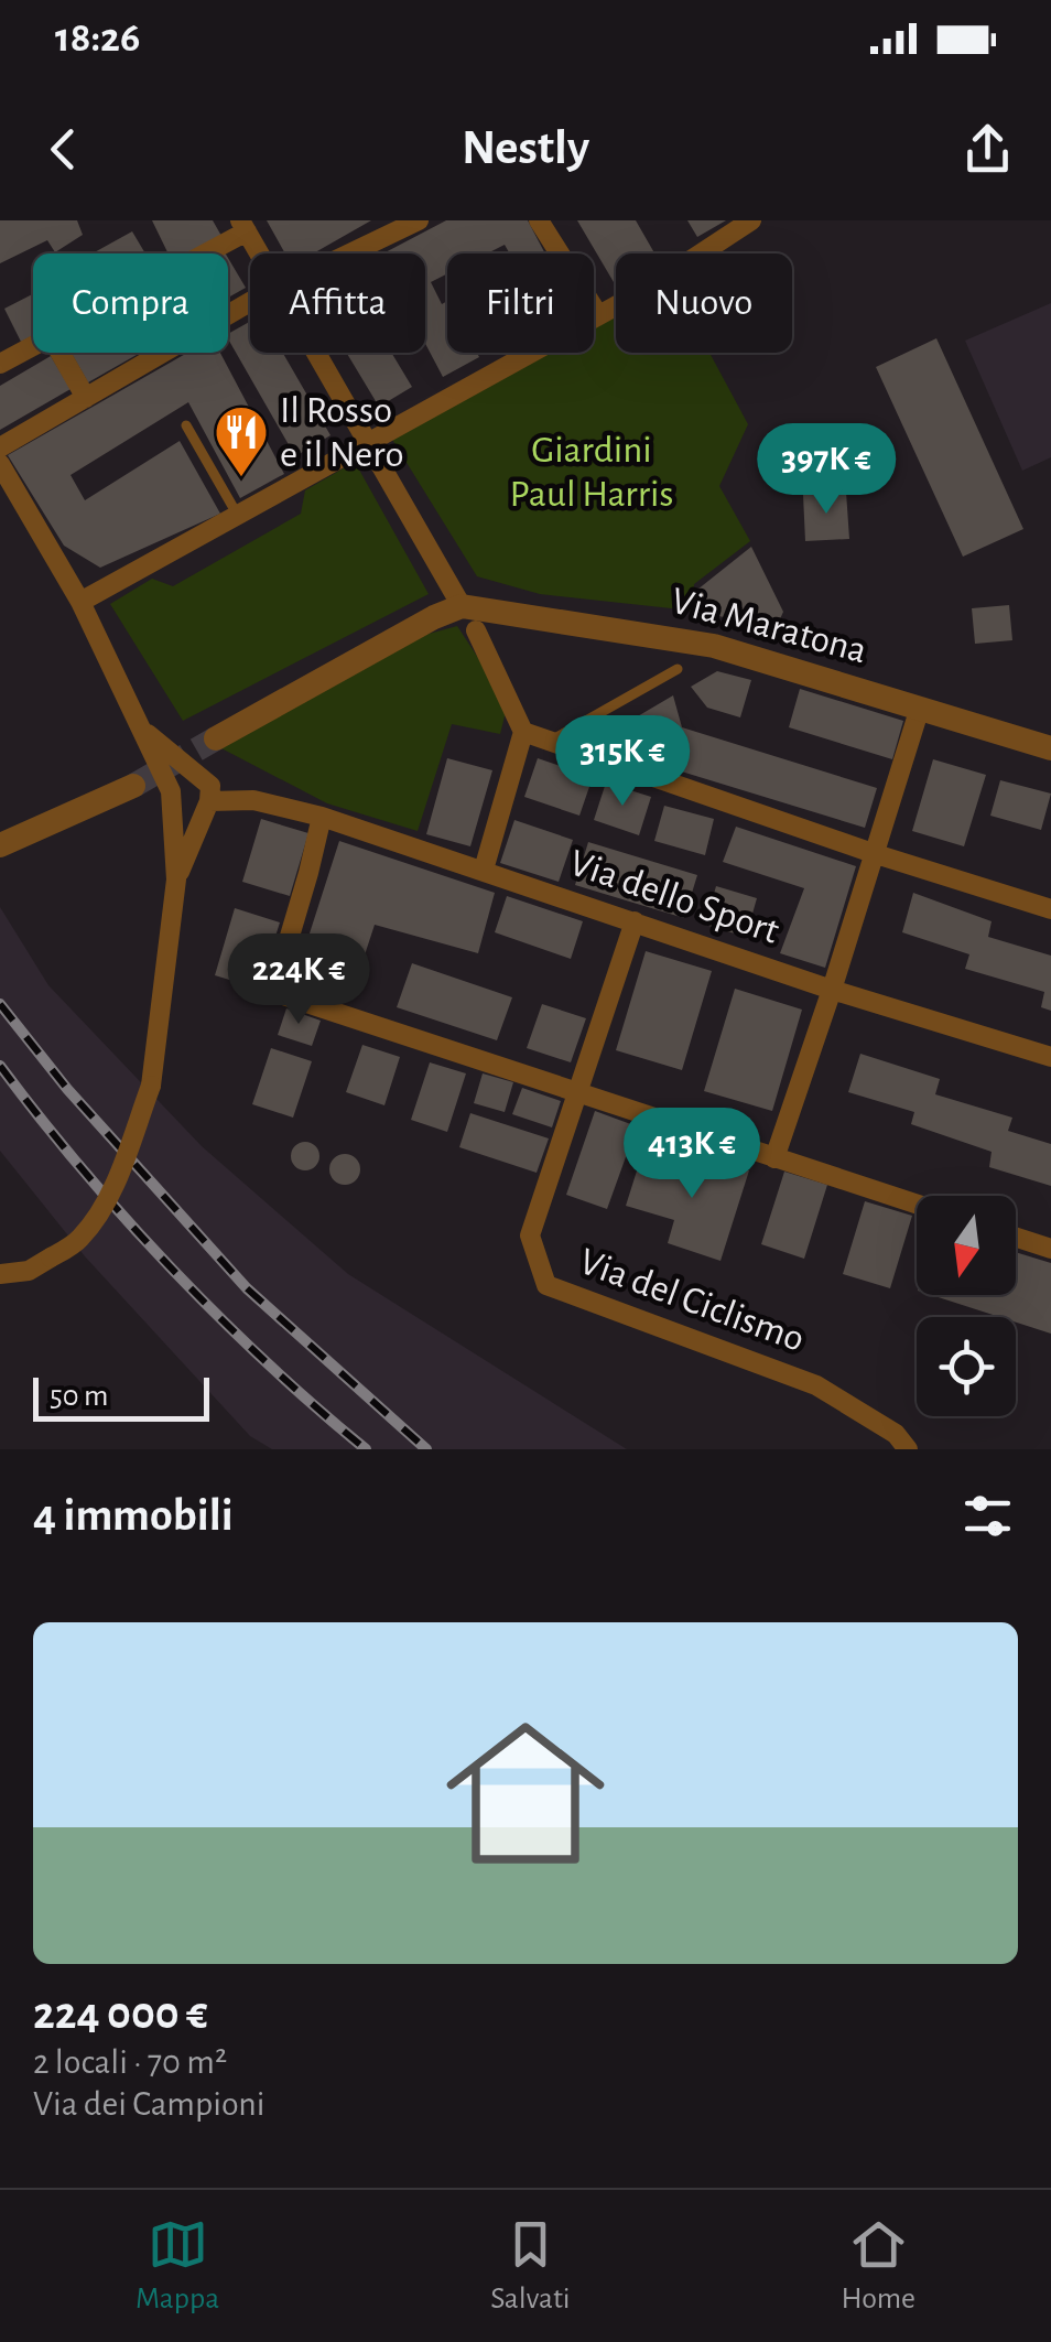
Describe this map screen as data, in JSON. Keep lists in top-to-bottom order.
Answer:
{
  "streets": {
    "street": ["Via Maratona", "Via dello Sport", "Via del Ciclismo"]
  },
  "crossings": [
    ["Via dello Sport", "Via del Ciclismo"]
  ],
  "parks": ["Giardini Paul Harris"],
  "places": {
    "restaurant": ["Il Rosso e il Nero"]
  },
  "scale_bar": "50 m",
  "north": "bottom",
  "page": {
    "status": "18:26",
    "header": "Nestly",
    "chip": [
      "Compra",
      "Affitta",
      "Filtri",
      "Nuovo"
    ],
    "price": [
      "397K €",
      "315K €",
      "224K €",
      "413K €"
    ],
    "scale": "50 m",
    "heading": "4 immobili",
    "list": [
      {
        "name": "224 000 €",
        "note": "2 locali · 70 m² · Via dei Campioni"
      }
    ],
    "tabs": ["Mappa", "Salvati", "Home"]
  }
}
